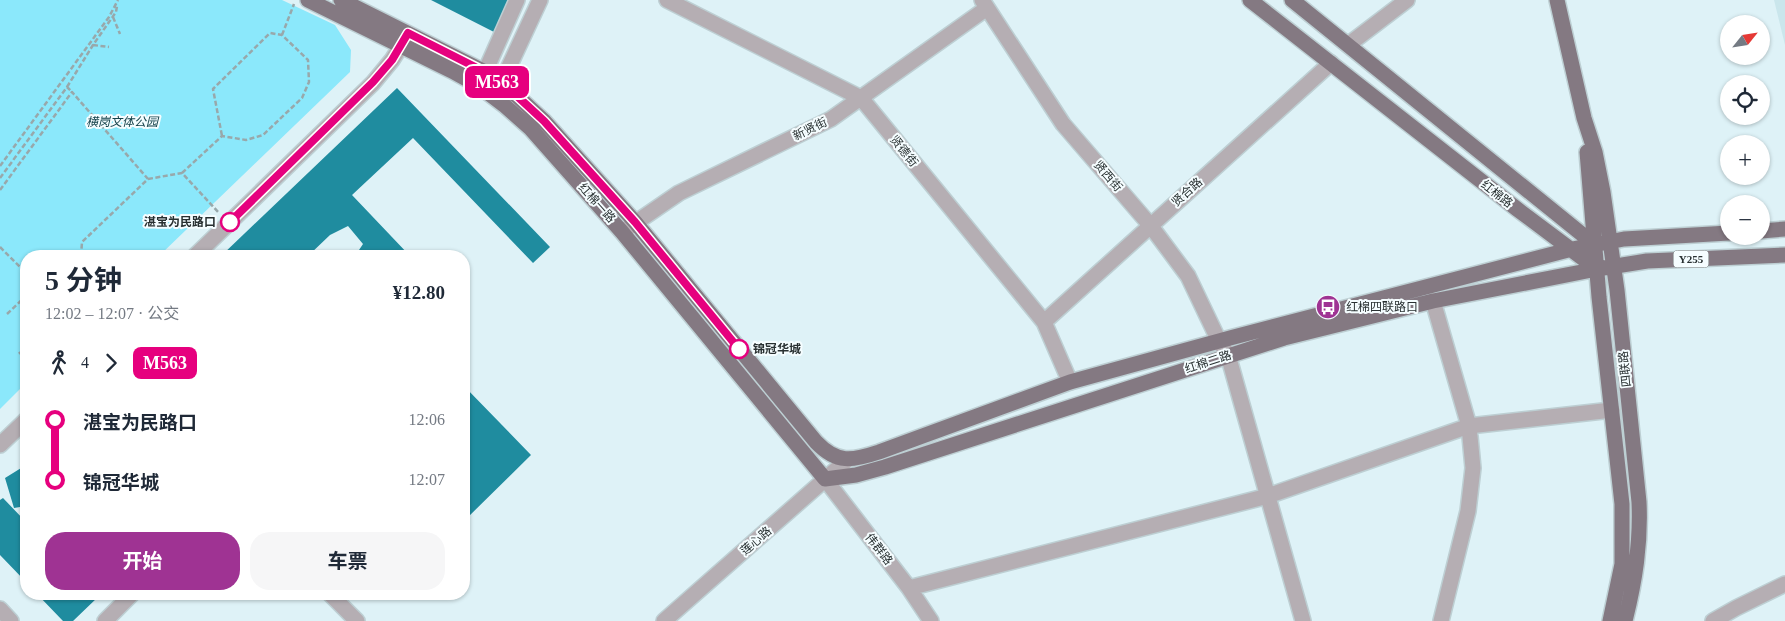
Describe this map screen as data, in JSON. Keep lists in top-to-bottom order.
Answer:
{
  "streets": {
    "main road": [
      "红棉路",
      "红棉一路",
      "Y255",
      "红棉二路",
      "四联路"
    ],
    "street": [
      "新贤街",
      "贤德街",
      "贤西街",
      "贤合路",
      "莲心路",
      "伟群路"
    ]
  },
  "crossings": [
    ["新贤街", "贤德街"],
    ["新贤街", "贤西街"],
    ["新贤街", "红棉一路"],
    ["贤德街", "贤合路"],
    ["贤德街", "红棉二路"],
    ["贤西街", "贤合路"],
    ["贤西街", "红棉二路"],
    ["贤合路", "红棉路"],
    ["红棉路", "Y255"],
    ["红棉路", "红棉二路"],
    ["红棉路", "四联路"],
    ["红棉一路", "红棉二路"],
    ["红棉一路", "莲心路"],
    ["红棉一路", "伟群路"],
    ["Y255", "红棉二路"],
    ["Y255", "四联路"],
    ["红棉二路", "四联路"],
    ["红棉二路", "莲心路"],
    ["红棉二路", "伟群路"],
    ["莲心路", "伟群路"]
  ],
  "parks": ["横岗文体公园"],
  "places": {
    "other": ["湛宝为民路口", "锦冠华城"],
    "bus stop": ["红棉四联路口"]
  },
  "lines": ["bus line M563"],
  "north": "top right",
  "page": {
    "on_map": "M563",
    "map_buttons": ["+", "−"],
    "heading": ["5 分钟", "12:02 – 12:07 · 公交", "¥12.80"],
    "legs": ["4", "M563"],
    "list": [
      {
        "name": "湛宝为民路口",
        "value": "12:06"
      },
      {
        "name": "锦冠华城",
        "value": "12:07"
      }
    ],
    "buttons": ["开始", "车票"]
  }
}
